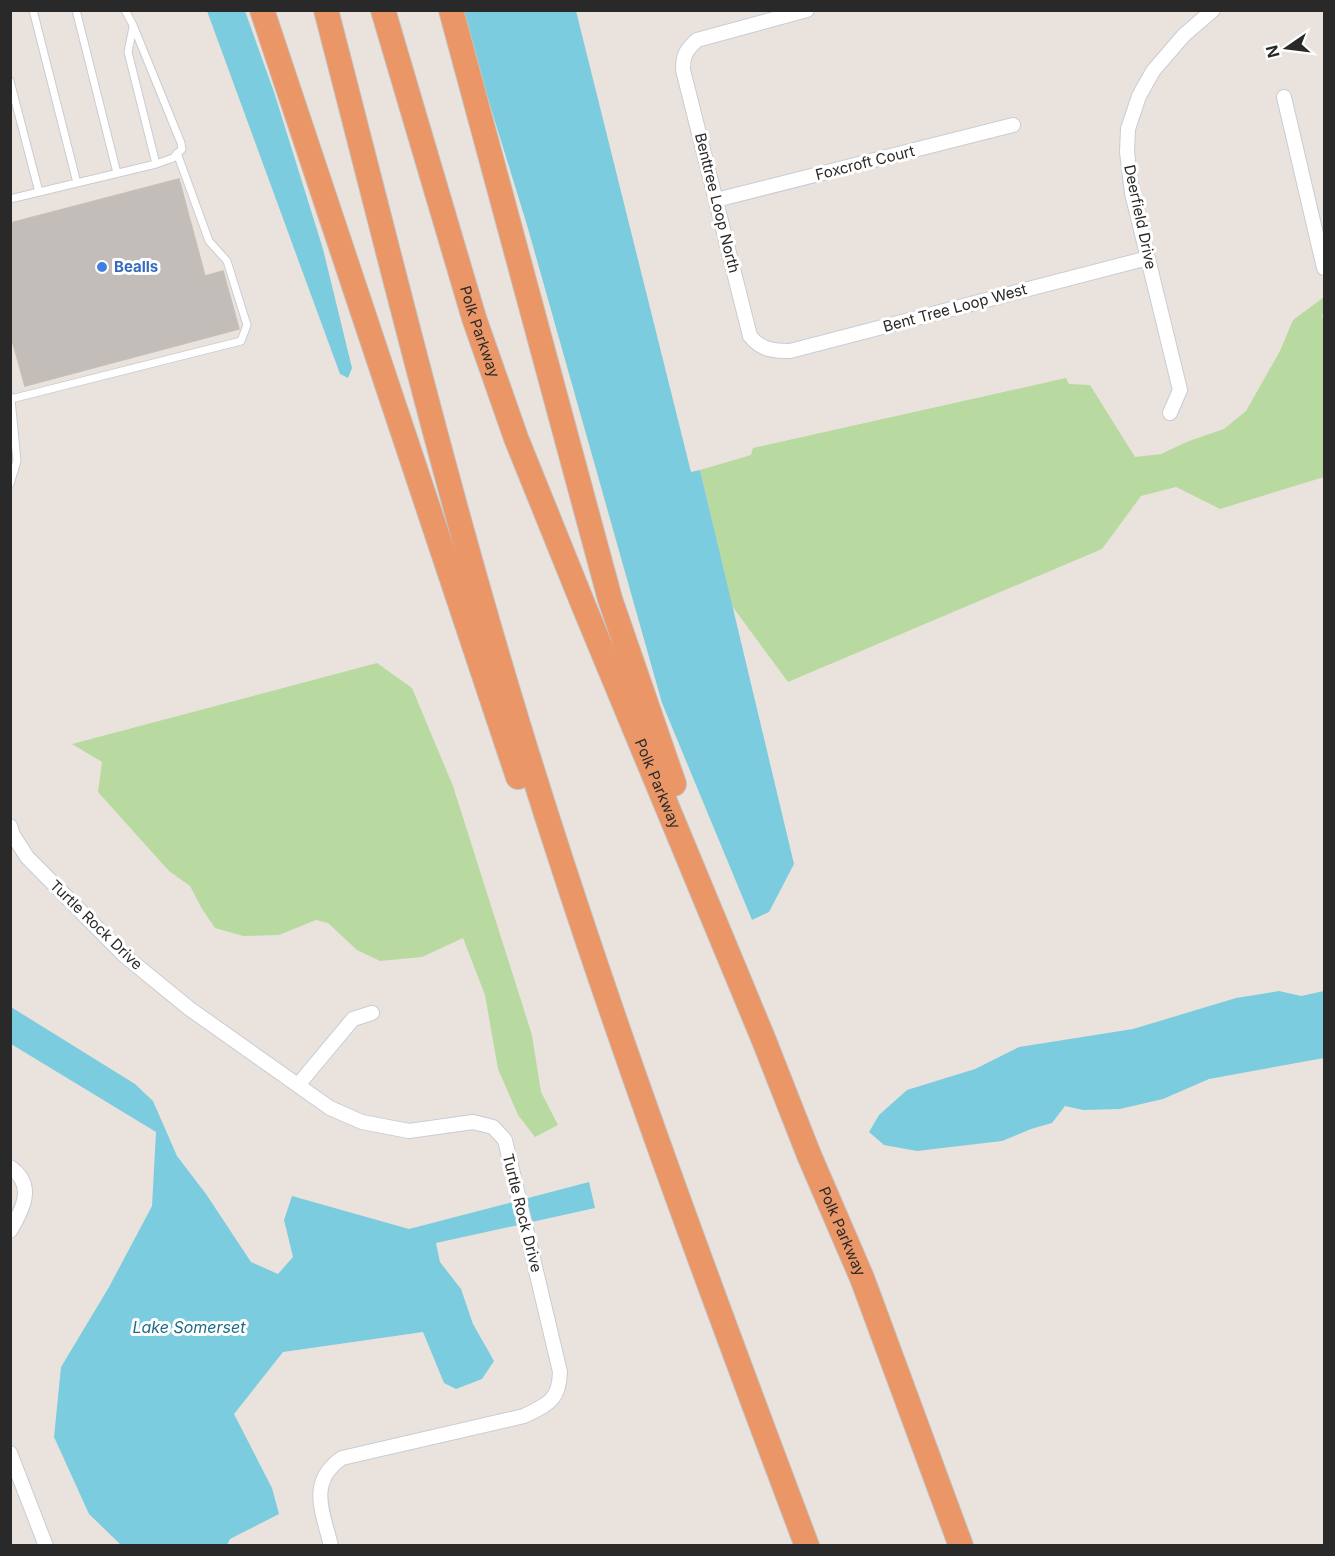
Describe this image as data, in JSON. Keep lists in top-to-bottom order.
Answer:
{
  "streets": {
    "highway": ["Polk Parkway"],
    "street": [
      "Foxcroft Court",
      "Benttree Loop North",
      "Deerfield Drive",
      "Bent Tree Loop West",
      "Turtle Rock Drive"
    ]
  },
  "crossings": [
    ["Foxcroft Court", "Benttree Loop North"],
    ["Benttree Loop North", "Bent Tree Loop West"],
    ["Deerfield Drive", "Bent Tree Loop West"]
  ],
  "water": ["Lake Somerset"],
  "places": ["Bealls"],
  "north": "left"
}
